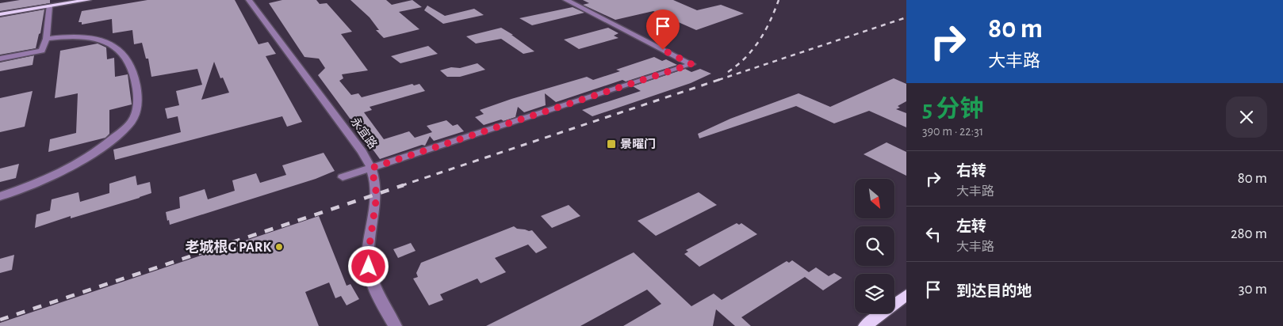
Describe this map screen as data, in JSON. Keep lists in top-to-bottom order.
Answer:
{
  "streets": {
    "street": ["永宜路"]
  },
  "places": {
    "transit": ["景曜门"],
    "other": ["老城根G PARK"]
  },
  "north": "bottom right",
  "page": {
    "turn": ["80 m", "大丰路"],
    "heading": ["5 分钟", "390 m · 22:31"],
    "list": [
      {
        "name": "右转",
        "note": "大丰路",
        "value": "80 m"
      },
      {
        "name": "左转",
        "note": "大丰路",
        "value": "280 m"
      },
      {
        "name": "到达目的地",
        "value": "30 m"
      }
    ]
  }
}
